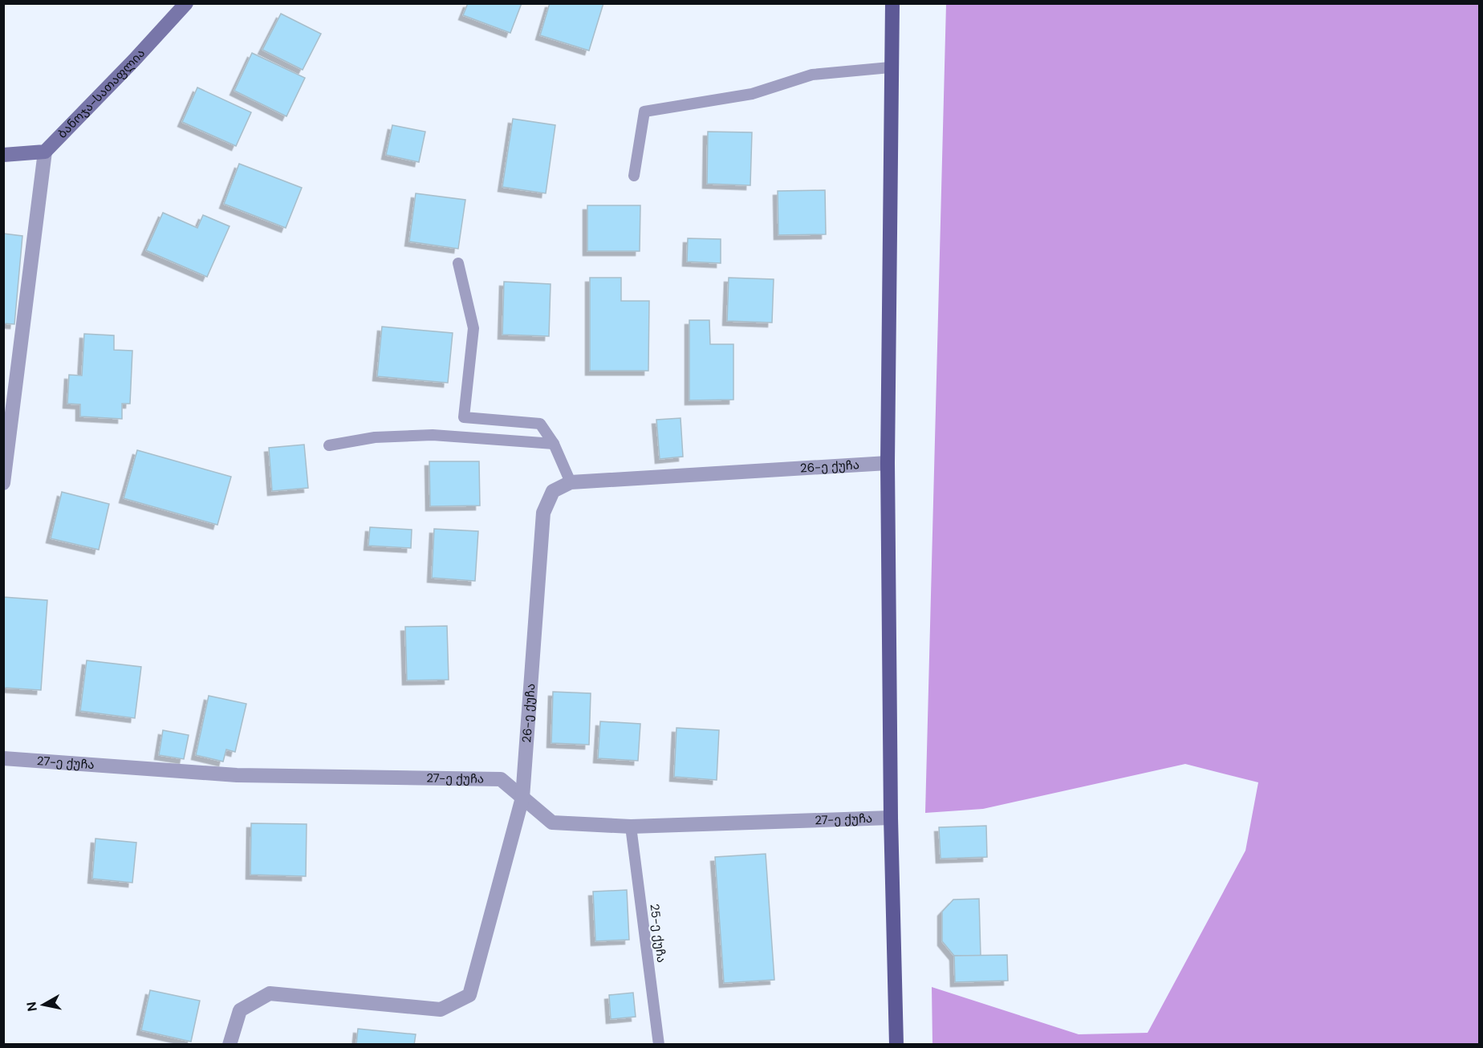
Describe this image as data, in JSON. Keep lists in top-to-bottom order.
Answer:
{
  "streets": {
    "street": ["ბანოჯა-სათაფლია", "26-ე ქუჩა", "27-ე ქუჩა"],
    "lane": ["25-ე ქუჩა"]
  },
  "crossings": [
    ["26-ე ქუჩა", "27-ე ქუჩა"],
    ["27-ე ქუჩა", "25-ე ქუჩა"]
  ],
  "north": "left"
}
